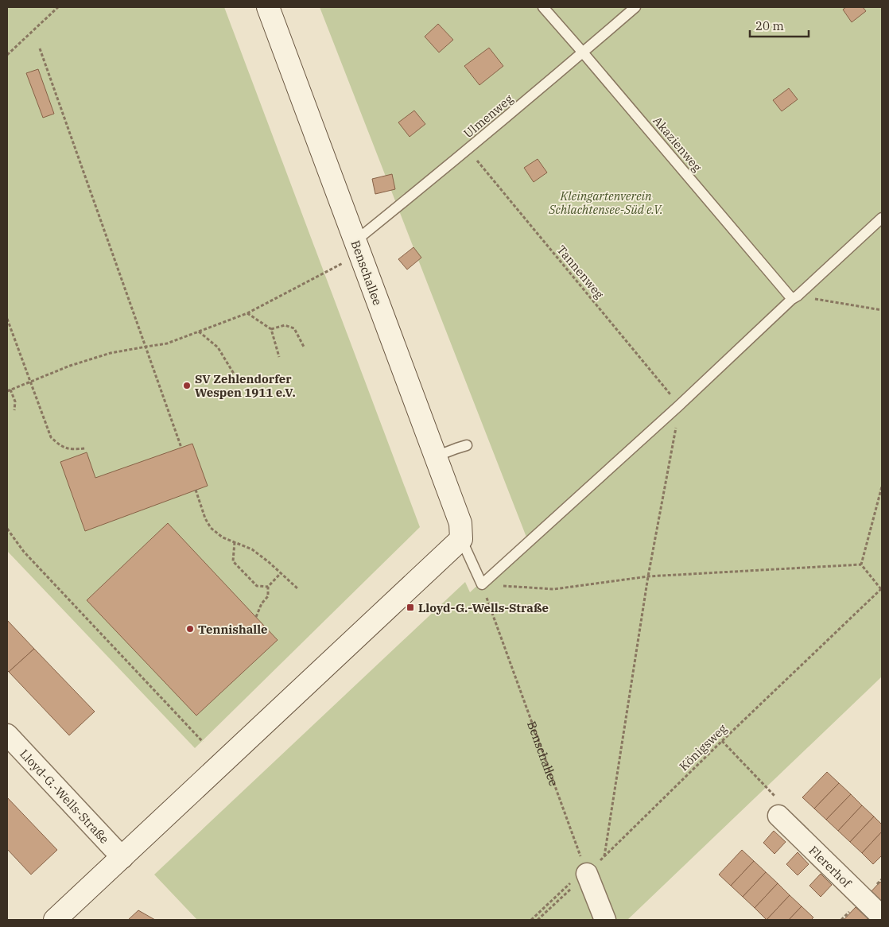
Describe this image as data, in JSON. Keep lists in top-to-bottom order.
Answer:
{
  "streets": {
    "street": ["Benschallee", "Lloyd-G.-Wells-Straße", "Flererhof"],
    "lane": ["Ulmenweg", "Akazienweg"],
    "path": ["Tannenweg", "Königsweg"]
  },
  "crossings": [
    ["Ulmenweg", "Akazienweg"],
    ["Ulmenweg", "Tannenweg"],
    ["Ulmenweg", "Benschallee"],
    ["Benschallee", "Königsweg"]
  ],
  "parks": ["Kleingartenverein Schlachtensee-Süd e.V."],
  "places": {
    "other": ["SV Zehlendorfer Wespen 1911 e.V.", "Tennishalle"],
    "transit": ["Lloyd-G.-Wells-Straße"]
  },
  "scale_bar": "20 m"
}
